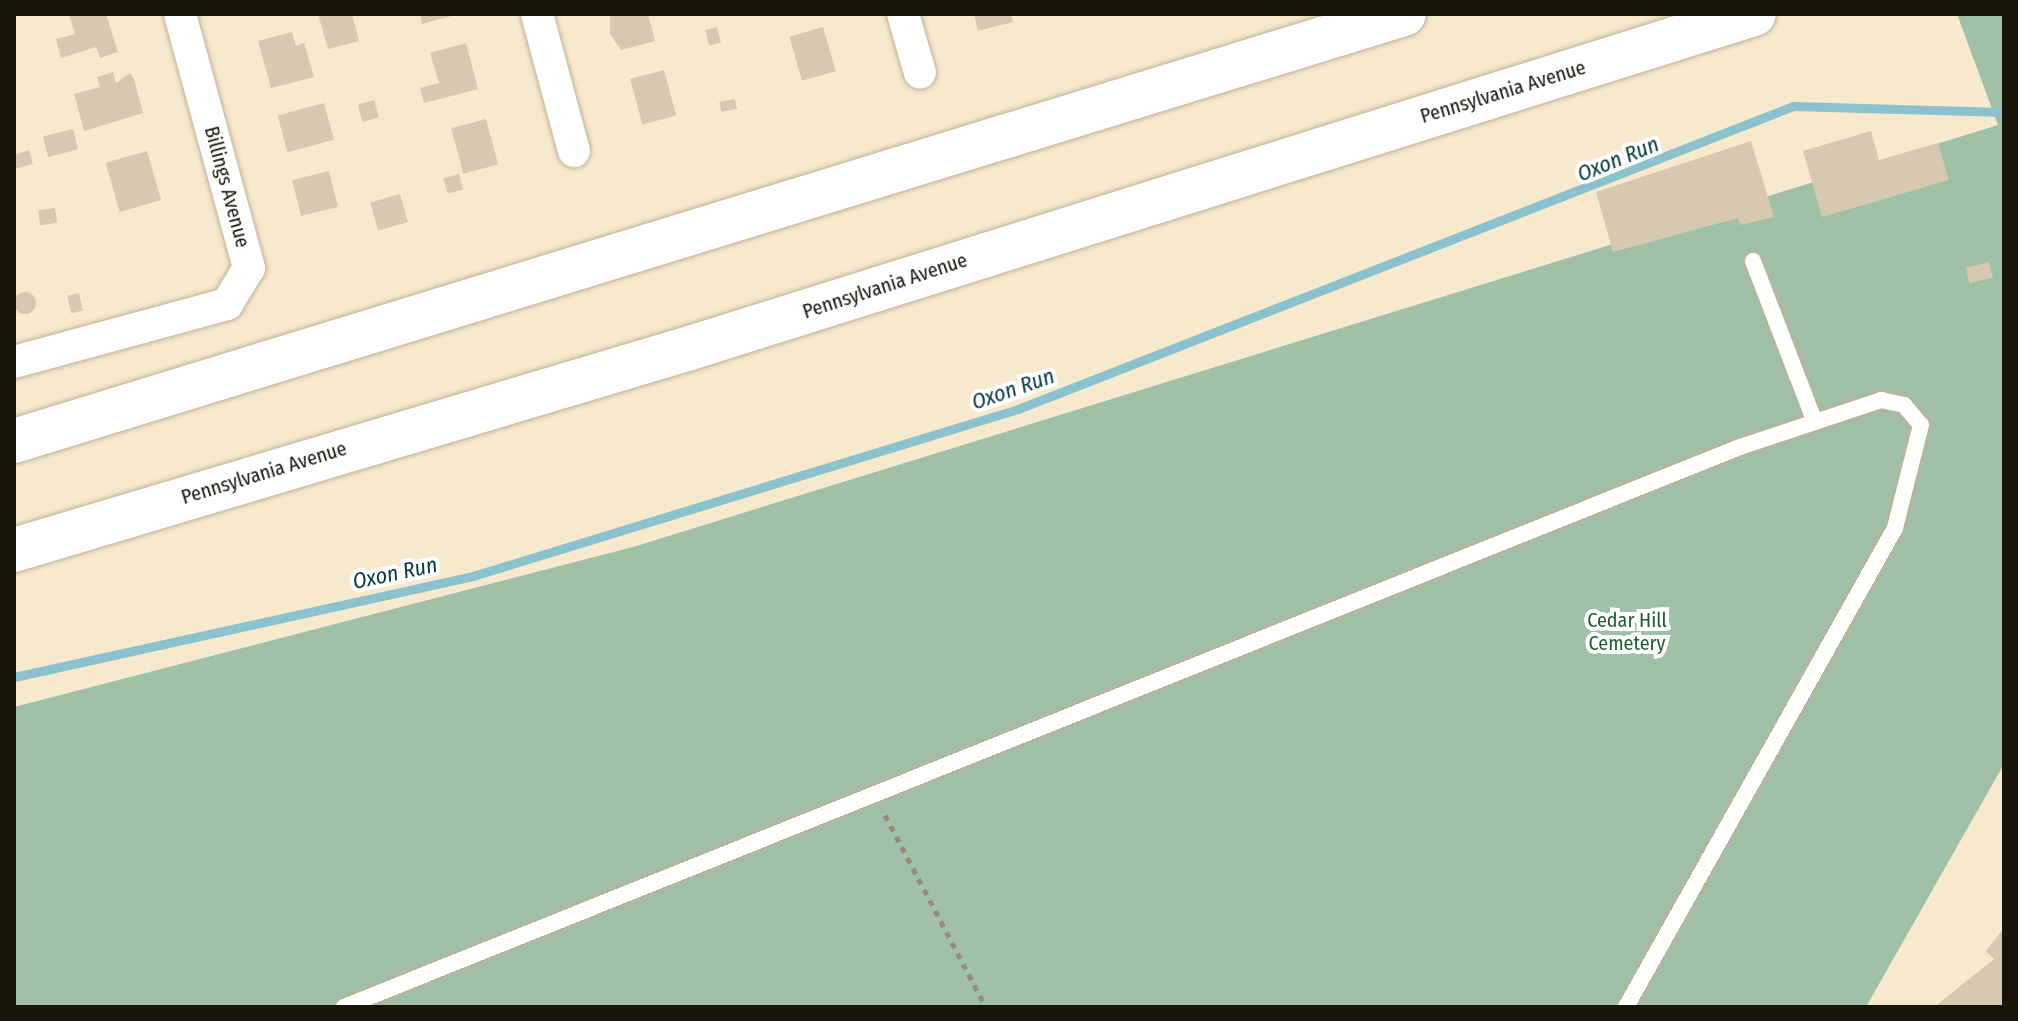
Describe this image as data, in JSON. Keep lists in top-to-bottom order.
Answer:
{
  "streets": {
    "highway": ["Pennsylvania Avenue"],
    "street": ["Billings Avenue"]
  },
  "water": ["Oxon Run"],
  "parks": ["Cedar Hill Cemetery"]
}
